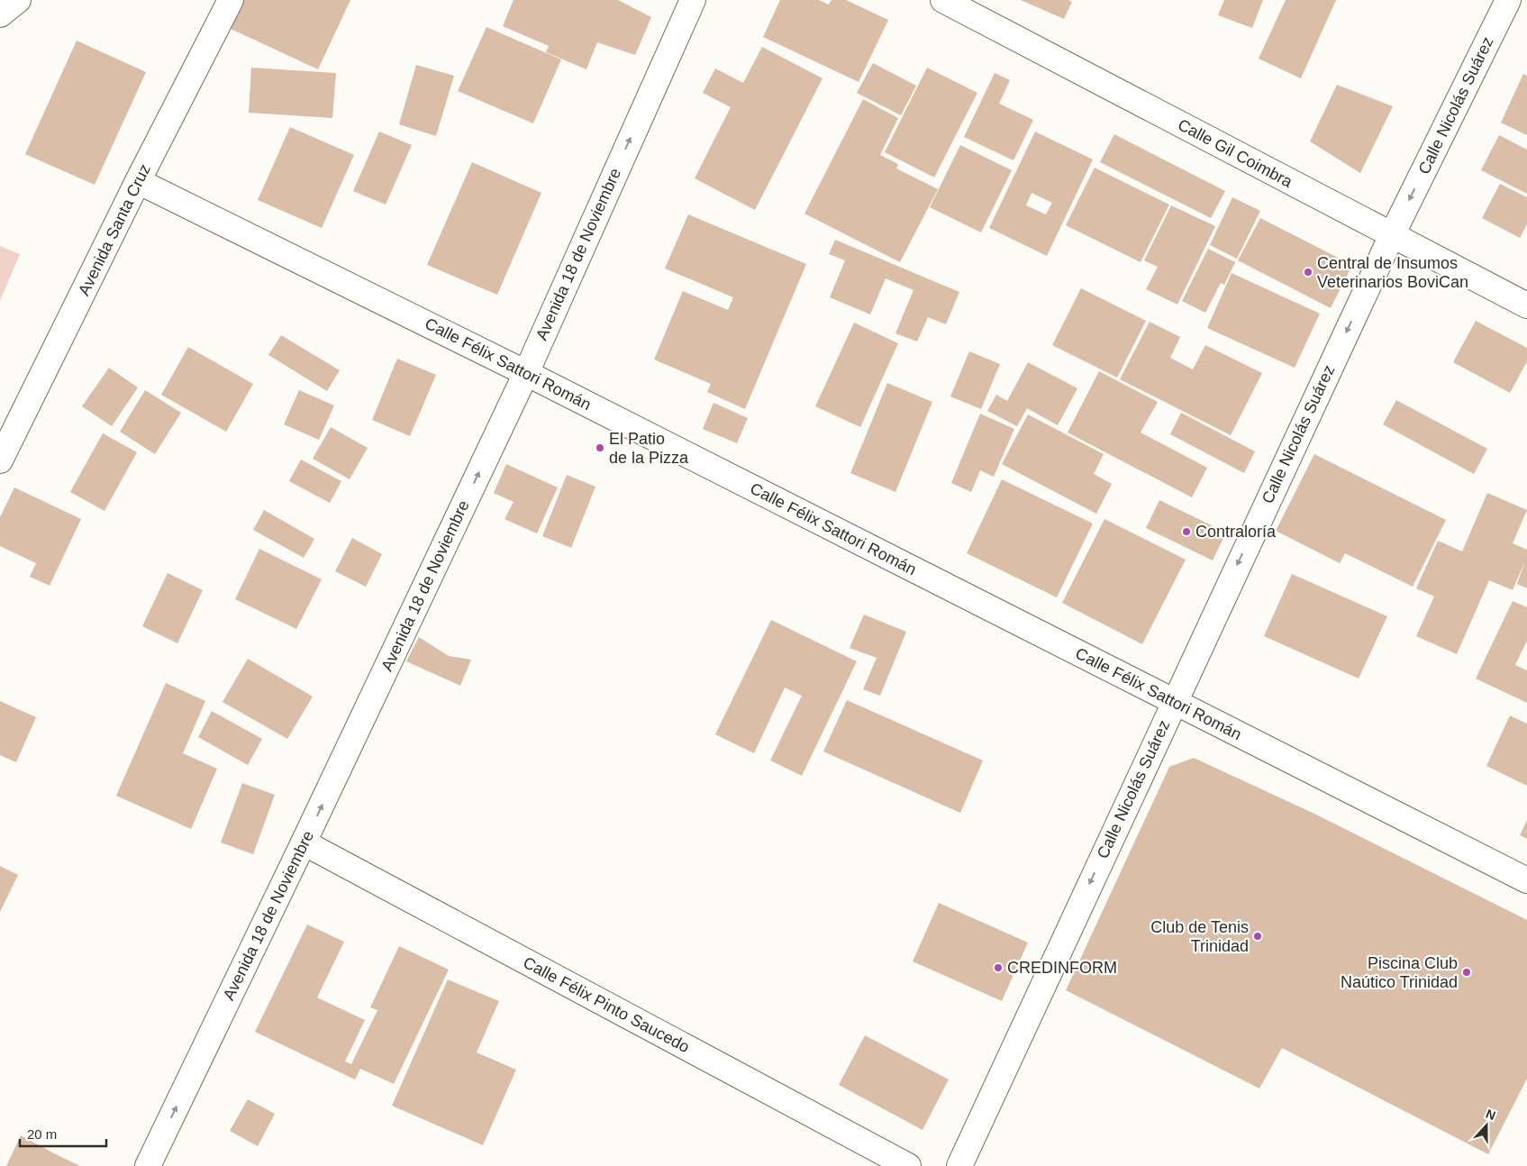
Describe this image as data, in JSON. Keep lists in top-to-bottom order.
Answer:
{
  "streets": {
    "street": [
      "Calle Nicolás Suárez",
      "Calle Gil Coimbra",
      "Avenida Santa Cruz",
      "Avenida 18 de Noviembre",
      "Calle Félix Sattori Román",
      "Calle Félix Pinto Saucedo"
    ]
  },
  "crossings": [
    ["Calle Nicolás Suárez", "Calle Gil Coimbra"],
    ["Calle Nicolás Suárez", "Calle Félix Sattori Román"],
    ["Avenida Santa Cruz", "Calle Félix Sattori Román"],
    ["Avenida 18 de Noviembre", "Calle Félix Sattori Román"],
    ["Avenida 18 de Noviembre", "Calle Félix Pinto Saucedo"]
  ],
  "one_way": ["Calle Nicolás Suárez", "Avenida 18 de Noviembre"],
  "places": [
    "Central de Insumos Veterinarios BoviCan",
    "El Patio de la Pizza",
    "Contraloría",
    "Club de Tenis Trinidad",
    "CREDINFORM",
    "Piscina Club Naútico Trinidad"
  ],
  "scale_bar": "20 m",
  "north": "top"
}
